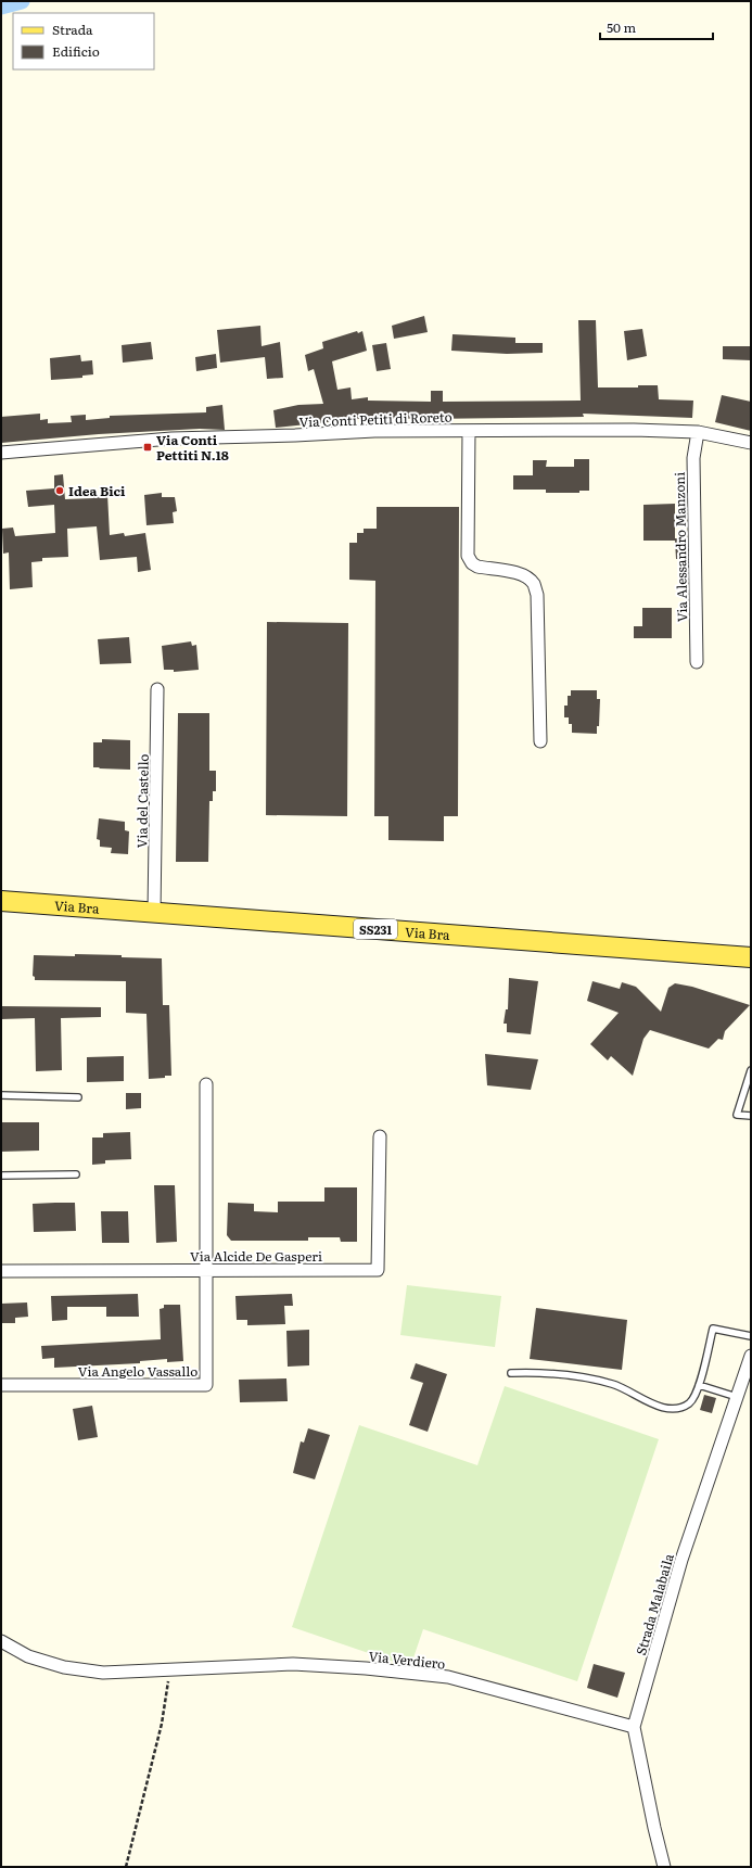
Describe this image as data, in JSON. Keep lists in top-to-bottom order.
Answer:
{
  "streets": {
    "main road": ["Via Bra", "SS231"],
    "street": [
      "Via Conti Petiti di Roreto",
      "Via Alessandro Manzoni",
      "Via del Castello",
      "Via Alcide De Gasperi",
      "Via Angelo Vassallo",
      "Strada Malabaila",
      "Via Verdiero"
    ]
  },
  "crossings": [
    ["Via Conti Petiti di Roreto", "Via Alessandro Manzoni"],
    ["Via del Castello", "Via Bra"],
    ["Via Alcide De Gasperi", "Via Angelo Vassallo"],
    ["Strada Malabaila", "Via Verdiero"]
  ],
  "places": {
    "transit": ["Via Conti Pettiti N.18"],
    "other": ["Idea Bici"]
  },
  "legend": ["Strada", "Edificio"],
  "scale_bar": "50 m"
}
